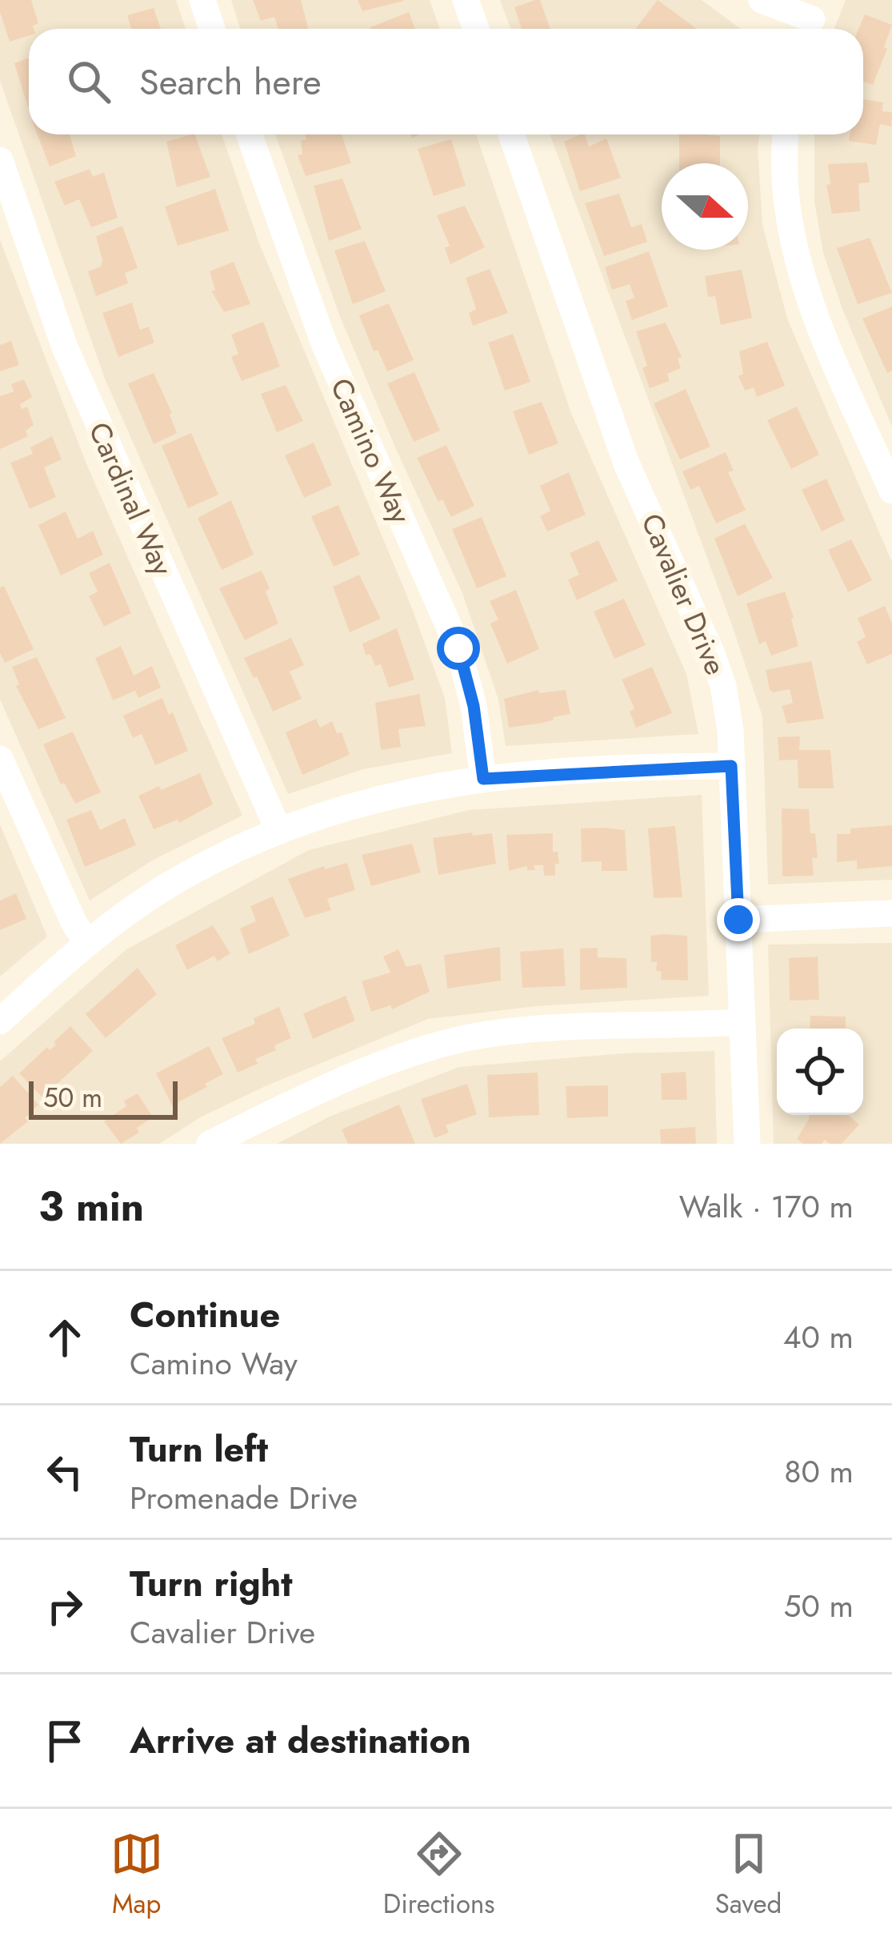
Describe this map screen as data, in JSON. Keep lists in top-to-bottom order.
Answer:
{
  "streets": {
    "street": ["Camino Way", "Cardinal Way", "Cavalier Drive"]
  },
  "scale_bar": "50 m",
  "north": "right",
  "page": {
    "search": "Search here",
    "scale": "50 m",
    "heading": ["3 min", "Walk · 170 m"],
    "list": [
      ["Continue", "Camino Way", "40 m"],
      ["Turn left", "Promenade Drive", "80 m"],
      ["Turn right", "Cavalier Drive", "50 m"],
      "Arrive at destination"
    ],
    "nav": ["Map", "Directions", "Saved"]
  }
}
